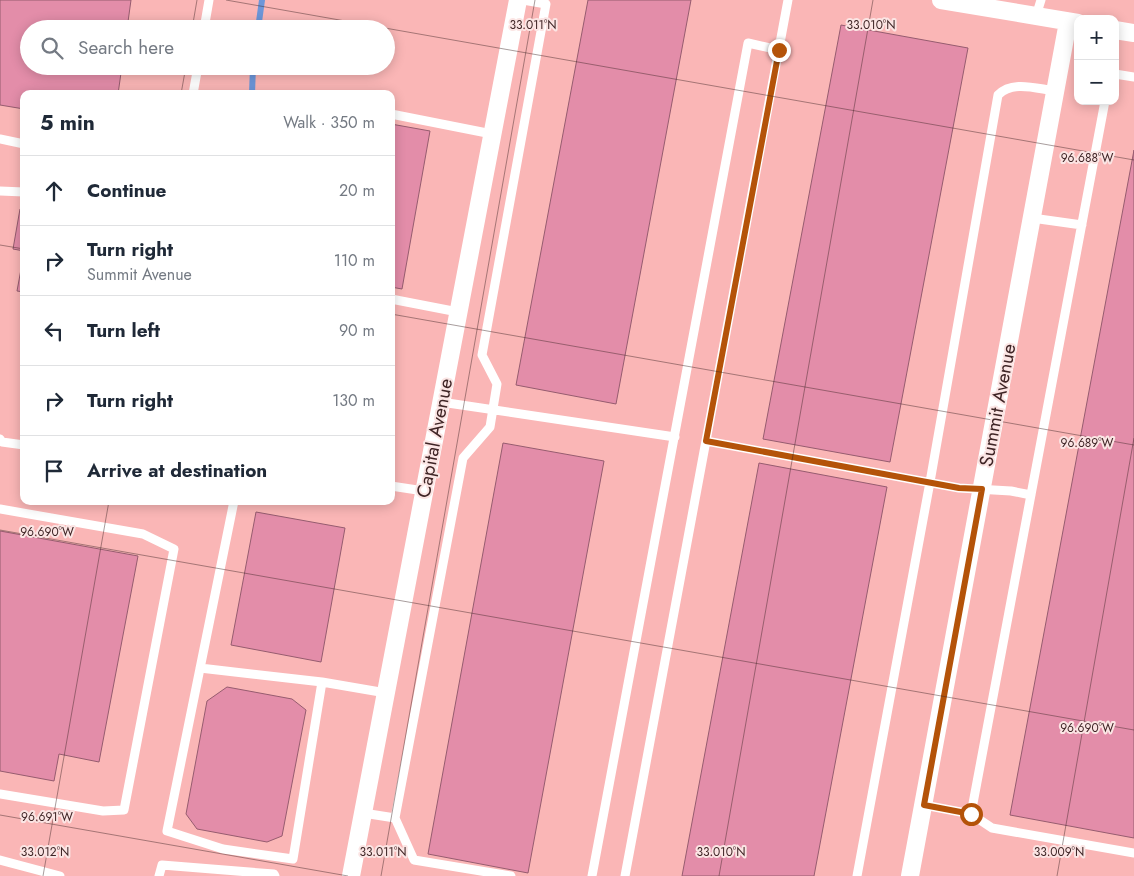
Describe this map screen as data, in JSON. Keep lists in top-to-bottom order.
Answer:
{
  "streets": {
    "street": ["Summit Avenue", "Capital Avenue"]
  },
  "page": {
    "map_buttons": ["+", "−"],
    "search": "Search here",
    "heading": ["5 min", "Walk · 350 m"],
    "list": [
      ["Continue", "20 m"],
      ["Turn right", "Summit Avenue", "110 m"],
      ["Turn left", "90 m"],
      ["Turn right", "130 m"],
      "Arrive at destination"
    ]
  },
  "coordinates": [
    "33.011°N",
    "33.010°N",
    "96.688°W",
    "96.689°W",
    "96.690°W",
    "96.691°W",
    "33.012°N",
    "33.009°N"
  ]
}
